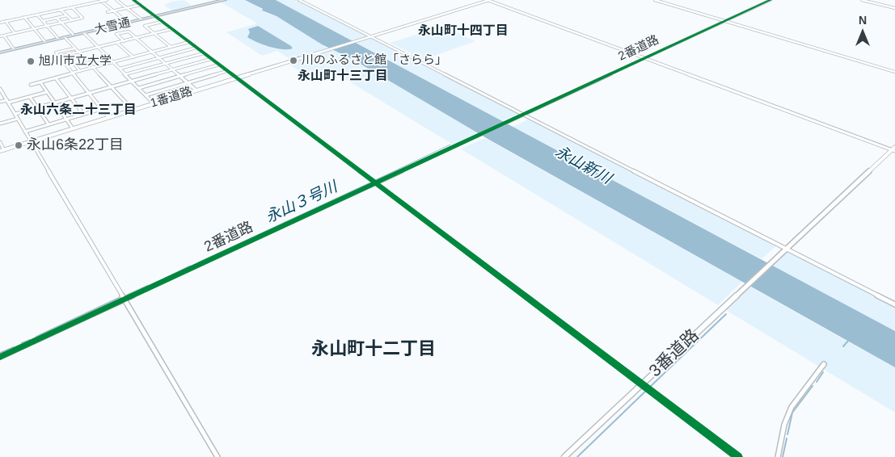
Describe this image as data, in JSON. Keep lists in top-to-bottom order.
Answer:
{
  "streets": {
    "highway": ["大雪通"],
    "street": ["2番道路", "1番道路", "3番道路"]
  },
  "districts": [
    "永山町十四丁目",
    "永山町十三丁目",
    "永山六条二十三丁目",
    "永山町十二丁目"
  ],
  "water": ["永山新川", "永山３号川"],
  "places": ["川のふるさと館「さらら」", "旭川市立大学", "永山6条22丁目"],
  "north": "top"
}
